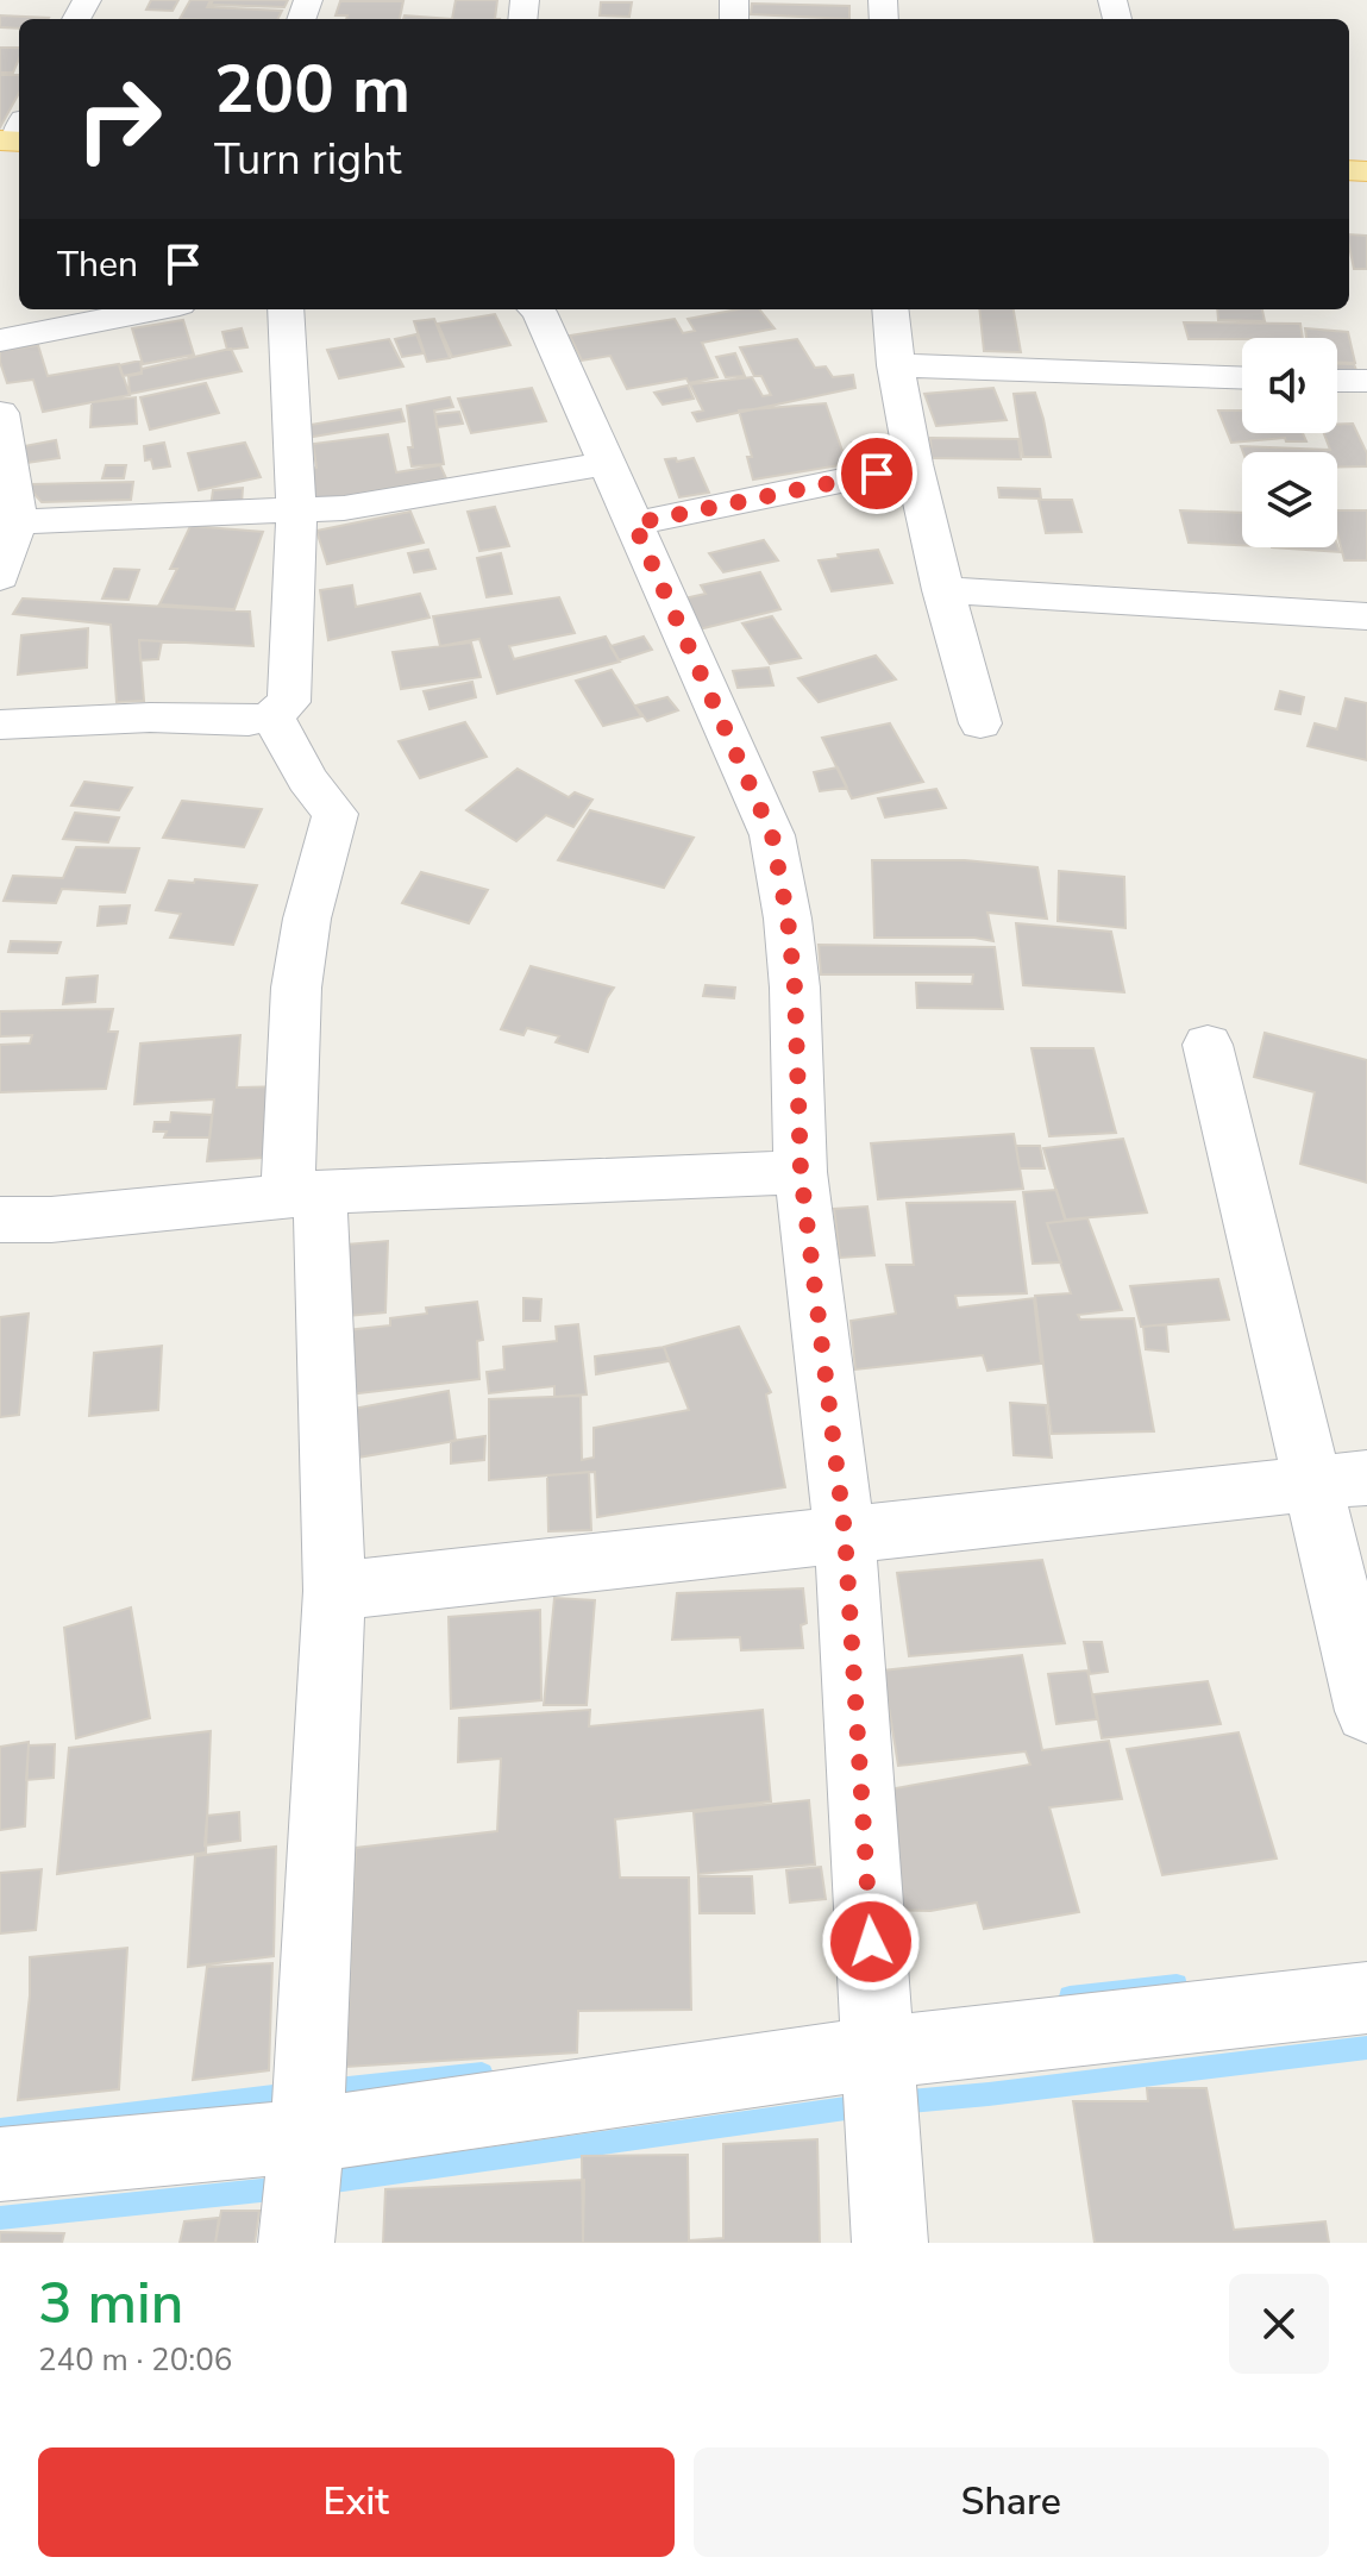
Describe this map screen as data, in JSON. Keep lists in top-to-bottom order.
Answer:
{
  "page": {
    "turn": ["200 m", "Turn right"],
    "then": "Then",
    "heading": ["3 min", "240 m · 20:06"],
    "buttons": ["Exit", "Share"]
  }
}
